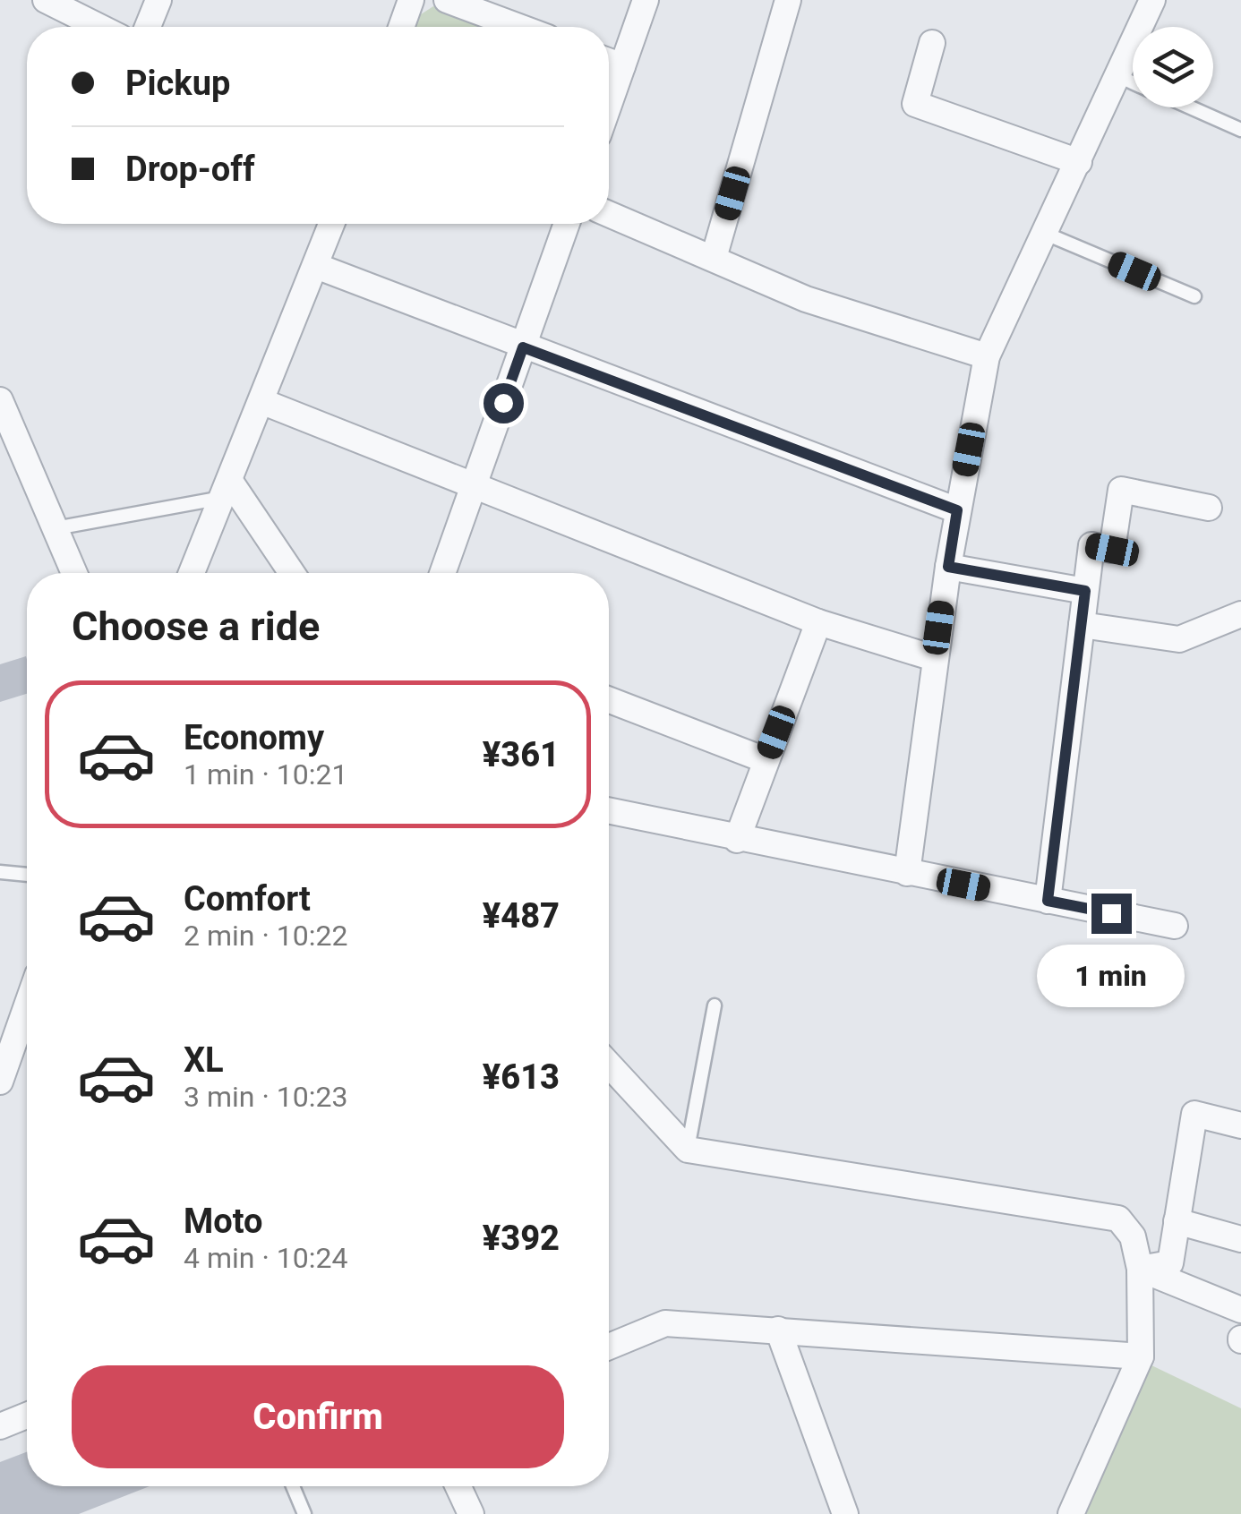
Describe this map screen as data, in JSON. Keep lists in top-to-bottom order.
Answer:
{
  "page": {
    "banner": ["Pickup", "Drop-off"],
    "heading": "Choose a ride",
    "list": [
      {
        "name": "Economy",
        "note": "1 min · 10:21",
        "value": "¥361"
      },
      {
        "name": "Comfort",
        "note": "2 min · 10:22",
        "value": "¥487"
      },
      {
        "name": "XL",
        "note": "3 min · 10:23",
        "value": "¥613"
      },
      {
        "name": "Moto",
        "note": "4 min · 10:24",
        "value": "¥392"
      }
    ],
    "bubble": "1 min",
    "buttons": "Confirm"
  }
}
